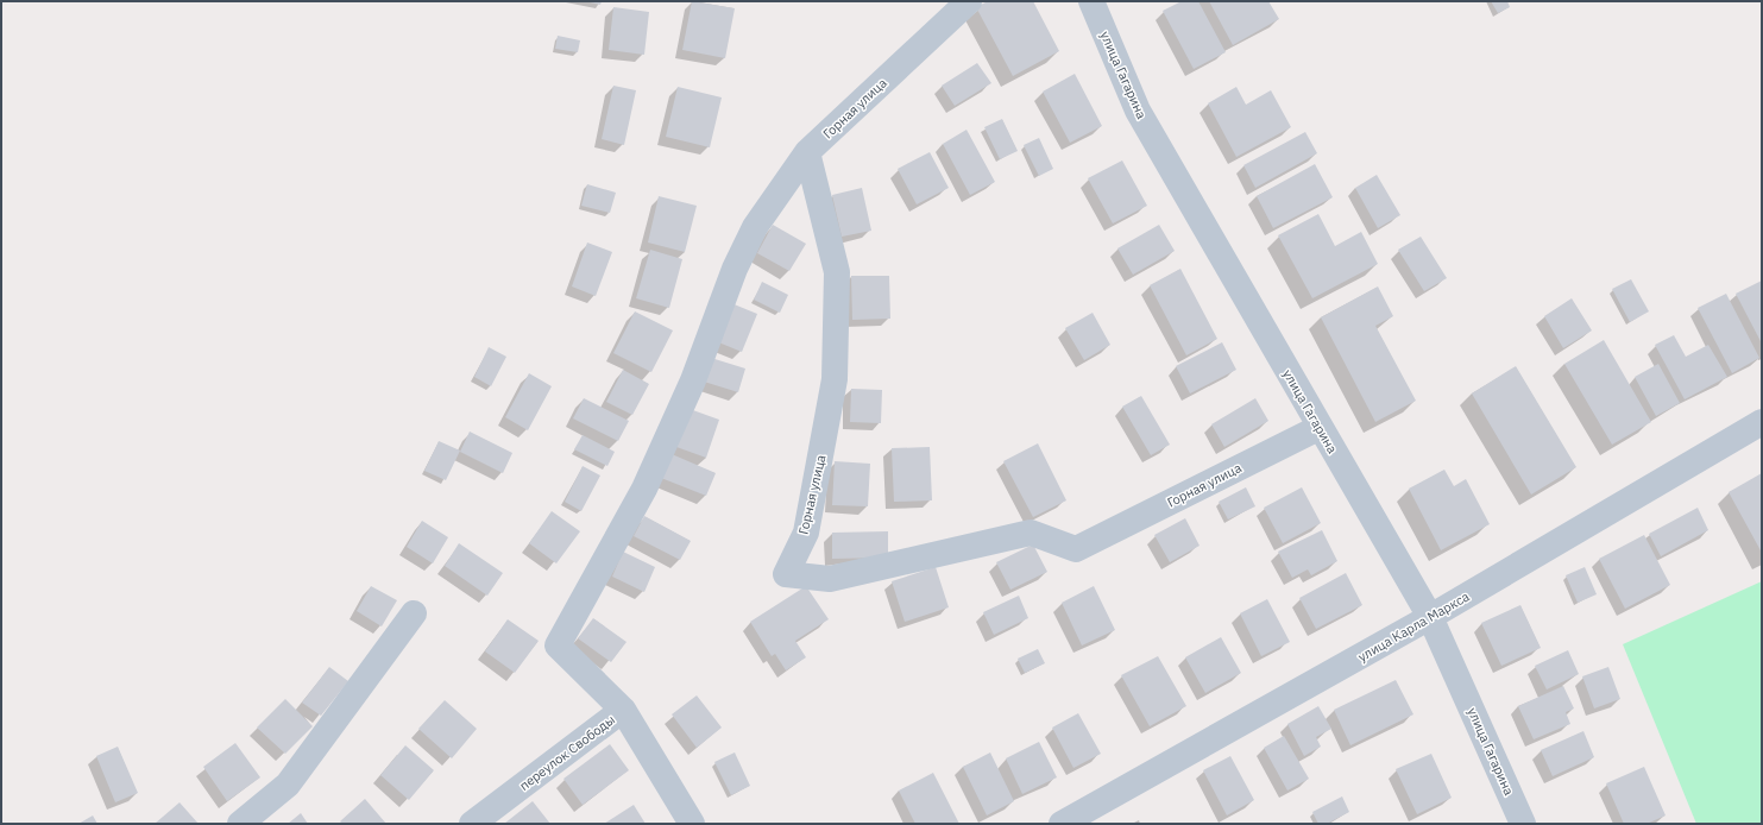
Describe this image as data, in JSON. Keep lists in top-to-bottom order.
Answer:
{
  "streets": {
    "street": [
      "улица Гагарина",
      "Горная улица",
      "улица Карла Маркса",
      "переулок Свободы"
    ]
  },
  "crossings": [
    ["улица Гагарина", "Горная улица"],
    ["улица Гагарина", "улица Карла Маркса"]
  ]
}
